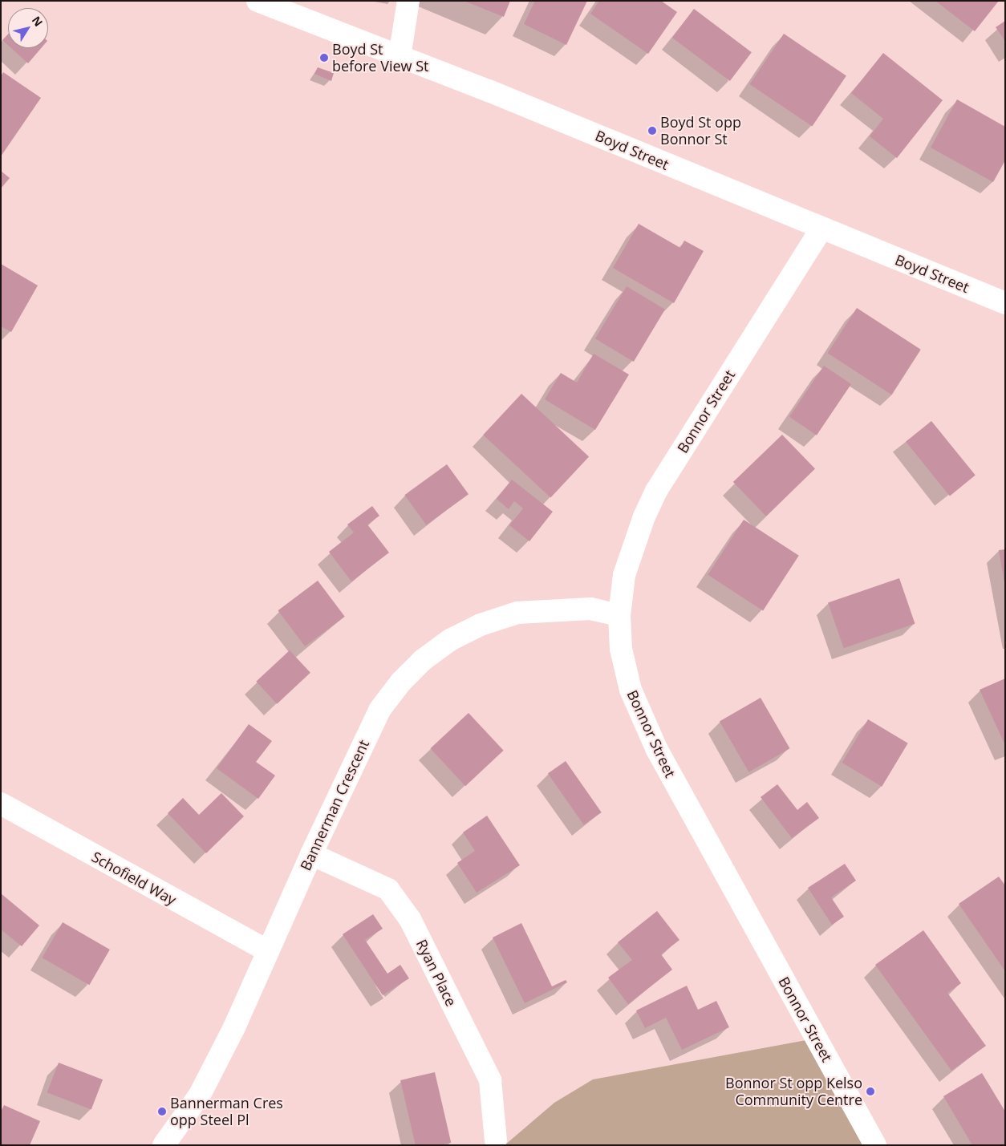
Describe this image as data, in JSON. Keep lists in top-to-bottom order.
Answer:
{
  "streets": {
    "street": [
      "Boyd Street",
      "Bonnor Street",
      "Bannerman Crescent",
      "Schofield Way",
      "Ryan Place"
    ]
  },
  "crossings": [
    ["Boyd Street", "Bonnor Street"],
    ["Bonnor Street", "Bannerman Crescent"],
    ["Bannerman Crescent", "Schofield Way"],
    ["Bannerman Crescent", "Ryan Place"]
  ],
  "places": [
    "Boyd St before View St",
    "Boyd St opp Bonnor St",
    "Bonnor St opp Kelso Community Centre",
    "Bannerman Cres opp Steel Pl"
  ],
  "north": "top right"
}
